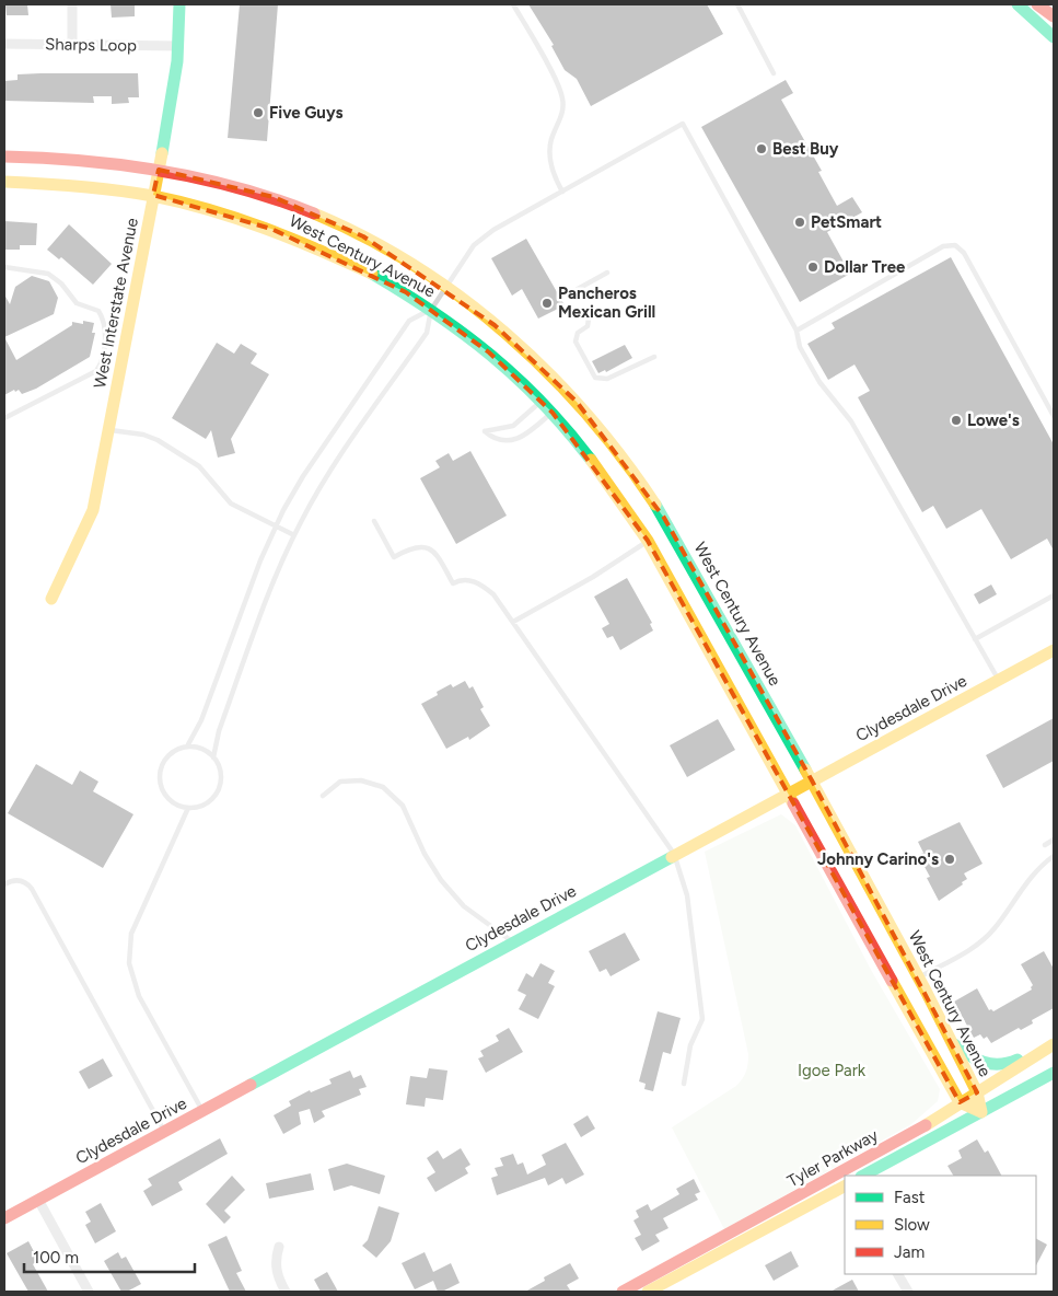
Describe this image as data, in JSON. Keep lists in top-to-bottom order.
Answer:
{
  "streets": {
    "main road": [
      "West Century Avenue",
      "West Interstate Avenue",
      "Clydesdale Drive",
      "Tyler Parkway"
    ],
    "street": ["Sharps Loop"]
  },
  "crossings": [
    ["Sharps Loop", "West Interstate Avenue"],
    ["West Century Avenue", "West Interstate Avenue"],
    ["West Century Avenue", "Clydesdale Drive"],
    ["West Century Avenue", "Tyler Parkway"]
  ],
  "parks": ["Igoe Park"],
  "places": [
    "Five Guys",
    "Best Buy",
    "PetSmart",
    "Dollar Tree",
    "Pancheros Mexican Grill",
    "Lowe's",
    "Johnny Carino's"
  ],
  "legend": ["Fast", "Slow", "Jam"],
  "scale_bar": "100 m"
}
